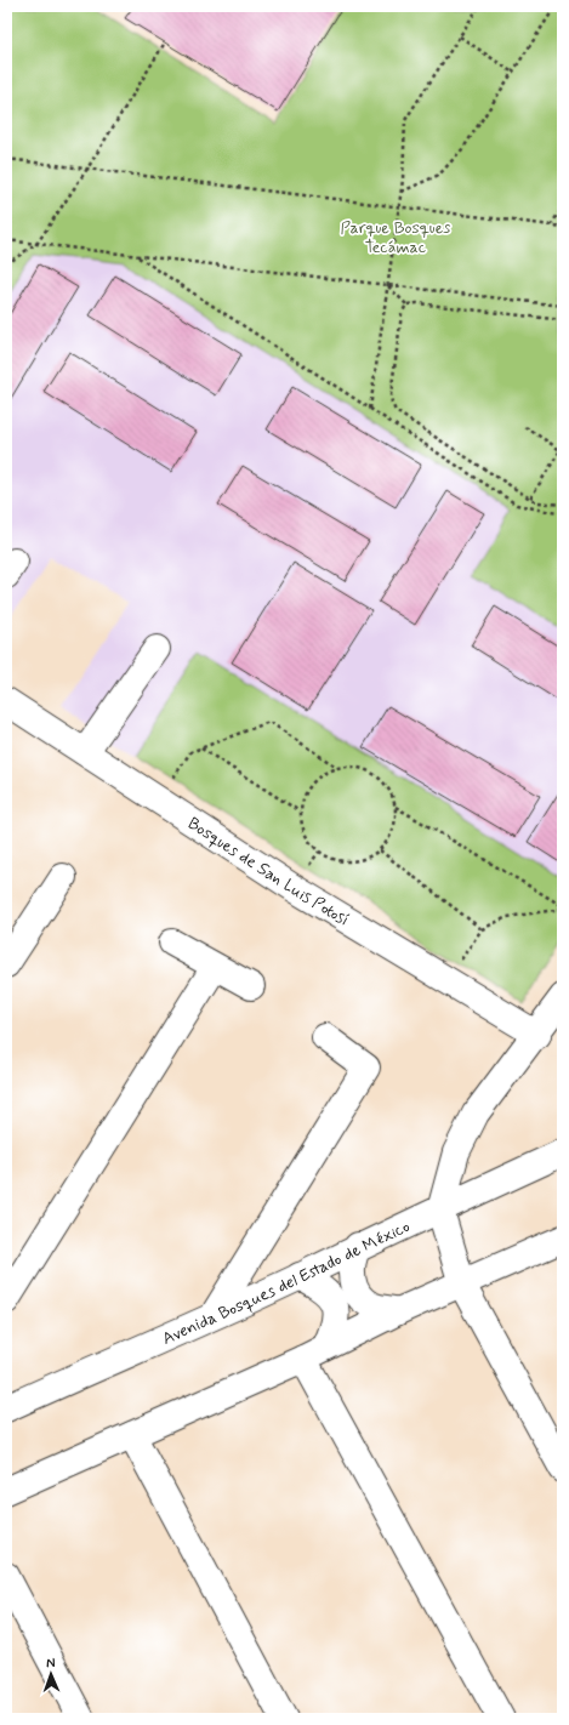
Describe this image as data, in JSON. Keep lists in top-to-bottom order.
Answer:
{
  "streets": {
    "street": ["Bosques de San Luis Potosí", "Avenida Bosques del Estado de México"]
  },
  "parks": ["Parque Bosques Tecámac"],
  "north": "top"
}
